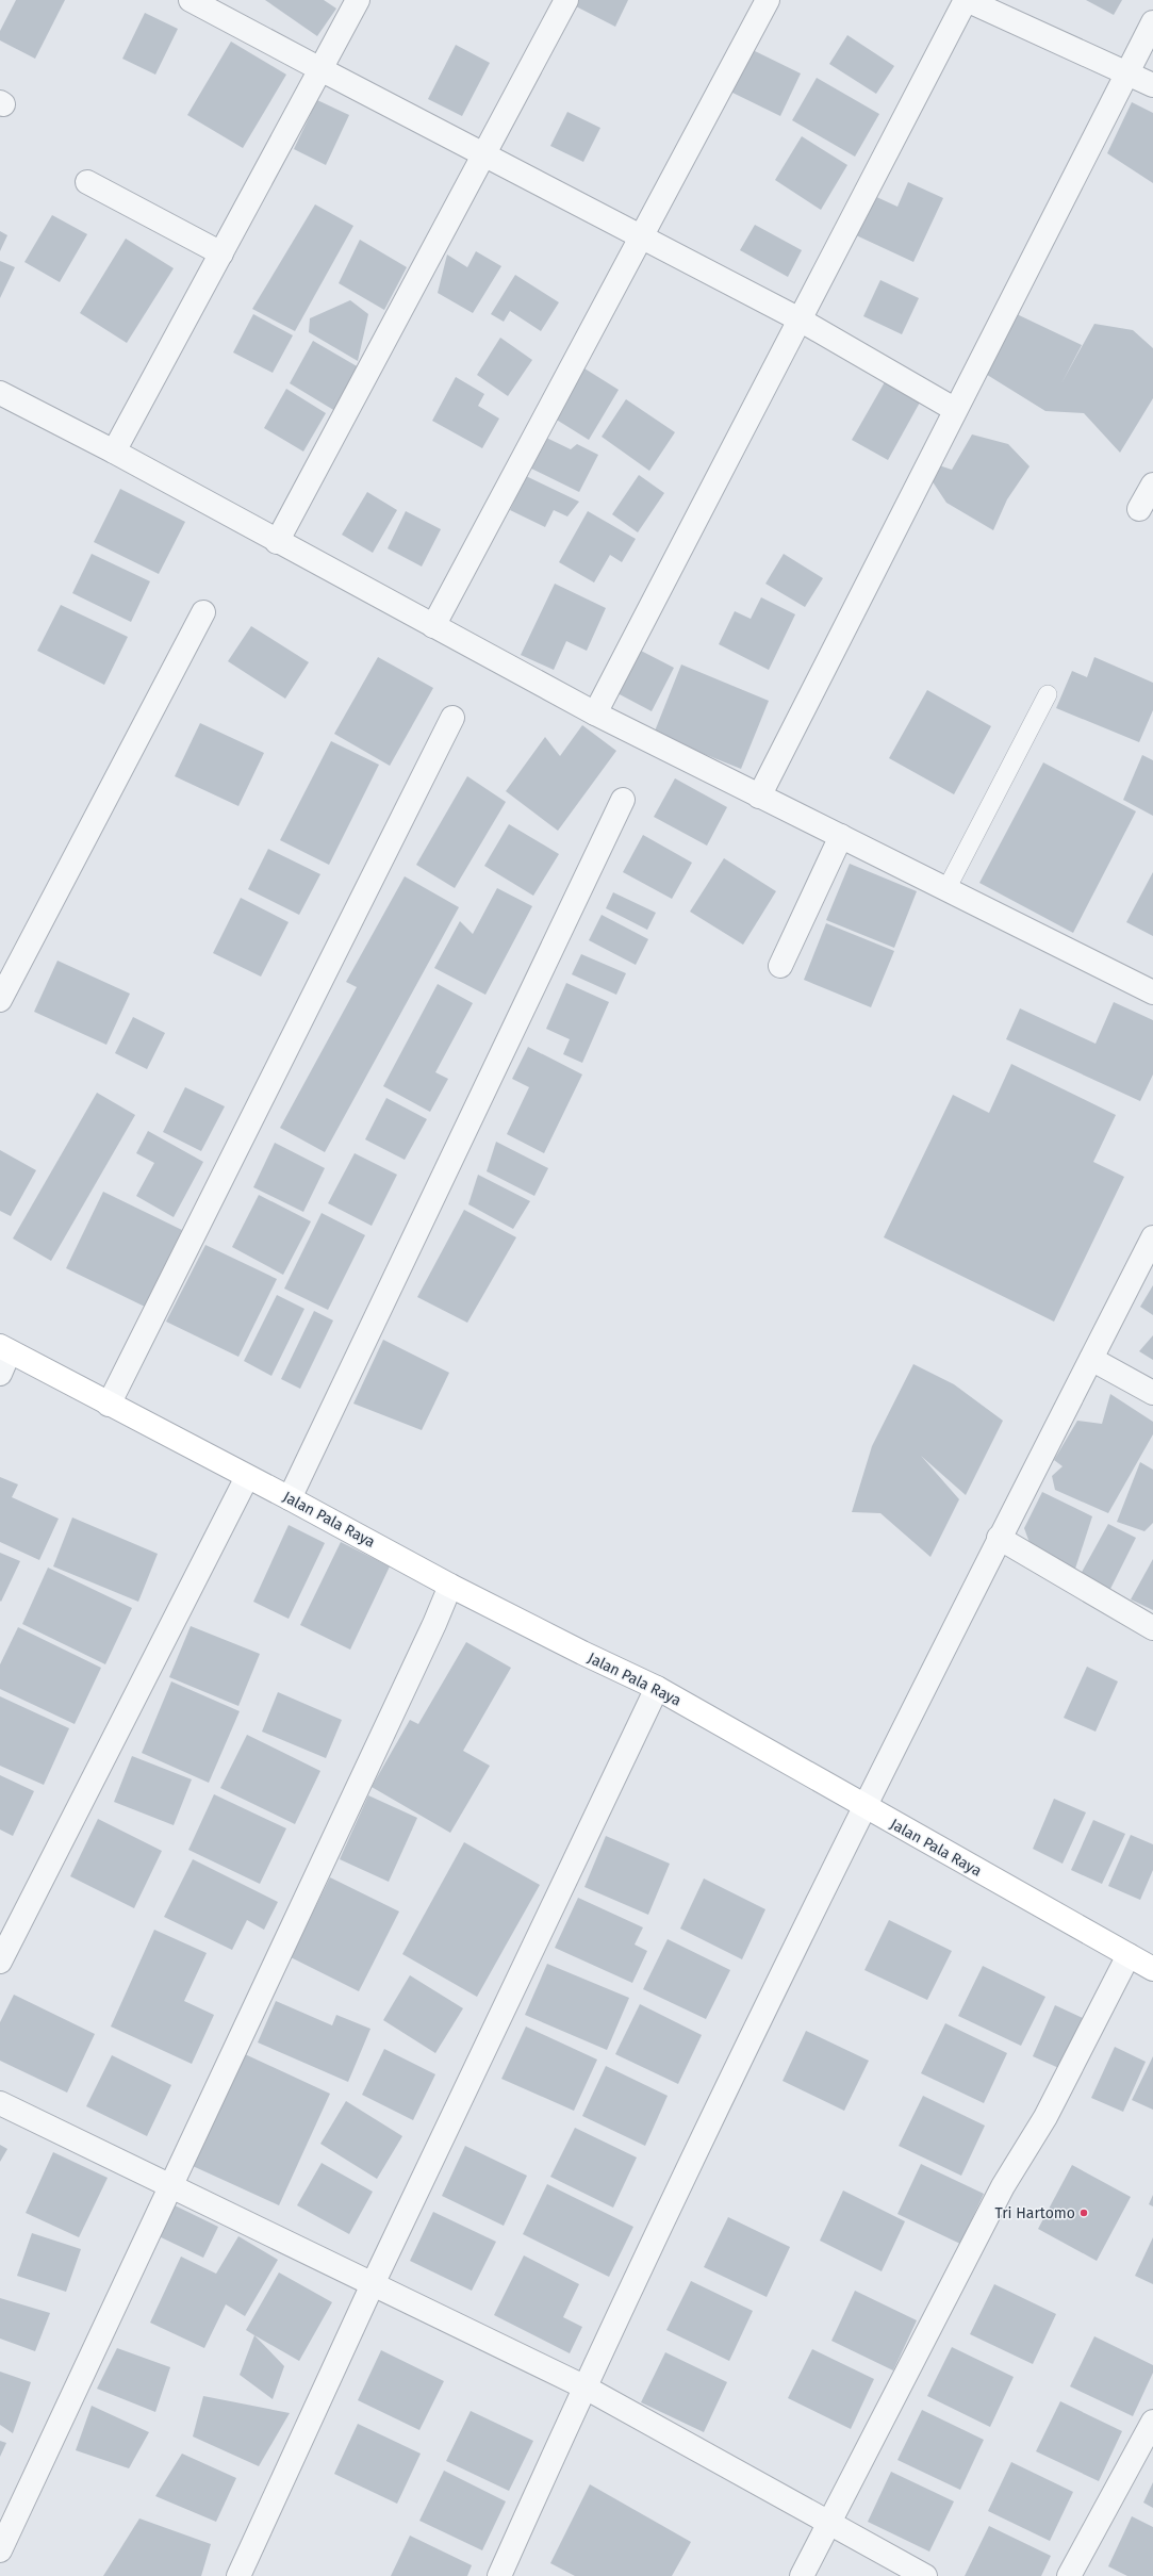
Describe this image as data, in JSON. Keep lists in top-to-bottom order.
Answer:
{
  "streets": {
    "main road": ["Jalan Pala Raya"]
  },
  "places": ["Tri Hartomo"]
}
